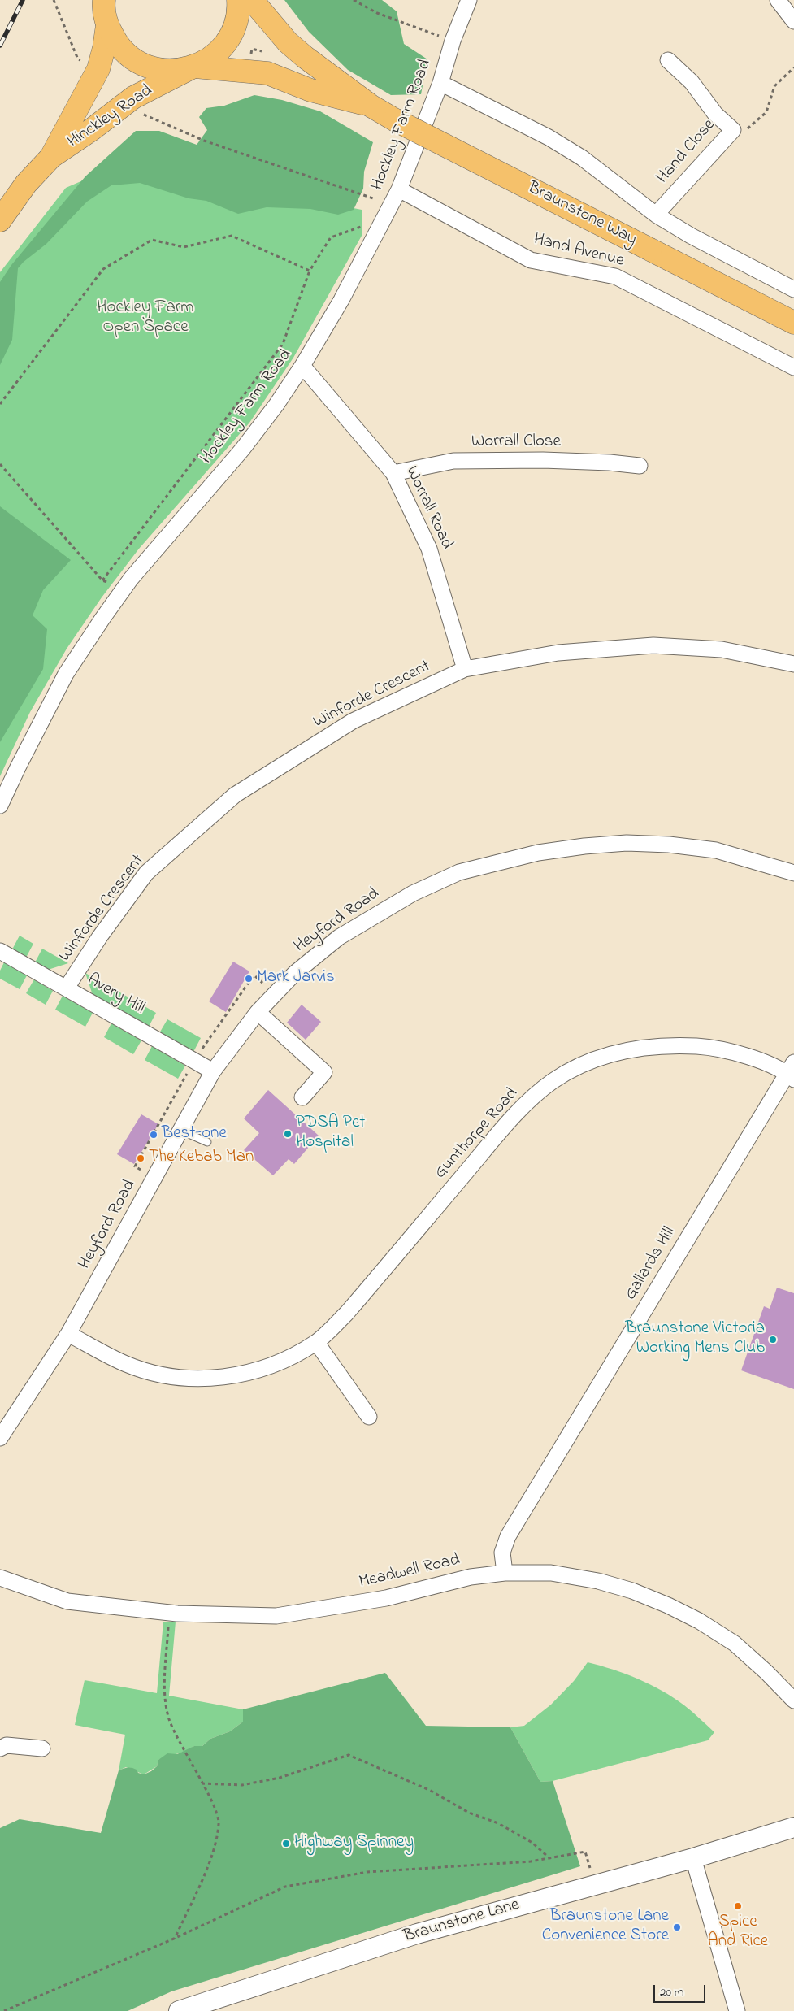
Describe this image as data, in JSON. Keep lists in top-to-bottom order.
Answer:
{
  "streets": {
    "main road": ["Hinckley Road", "Braunstone Way"],
    "street": [
      "Hockley Farm Road",
      "Hand Close",
      "Hand Avenue",
      "Worrall Close",
      "Worrall Road",
      "Winforde Crescent",
      "Heyford Road",
      "Avery Hill",
      "Gunthorpe Road",
      "Gallards Hill",
      "Meadwell Road",
      "Braunstone Lane"
    ]
  },
  "crossings": [
    ["Hinckley Road", "Braunstone Way"],
    ["Hockley Farm Road", "Hand Avenue"],
    ["Hockley Farm Road", "Worrall Road"],
    ["Worrall Close", "Worrall Road"],
    ["Worrall Road", "Winforde Crescent"],
    ["Winforde Crescent", "Avery Hill"],
    ["Heyford Road", "Avery Hill"],
    ["Heyford Road", "Gunthorpe Road"],
    ["Gunthorpe Road", "Gallards Hill"],
    ["Gallards Hill", "Meadwell Road"]
  ],
  "parks": ["Hockley Farm Open Space"],
  "places": [
    "Mark Jarvis",
    "PDSA Pet Hospital",
    "Best-one",
    "The Kebab Man",
    "Braunstone Victoria Working Mens Club",
    "Highway Spinney",
    "Spice And Rice",
    "Braunstone Lane Convenience Store"
  ],
  "scale_bar": "20 m"
}
